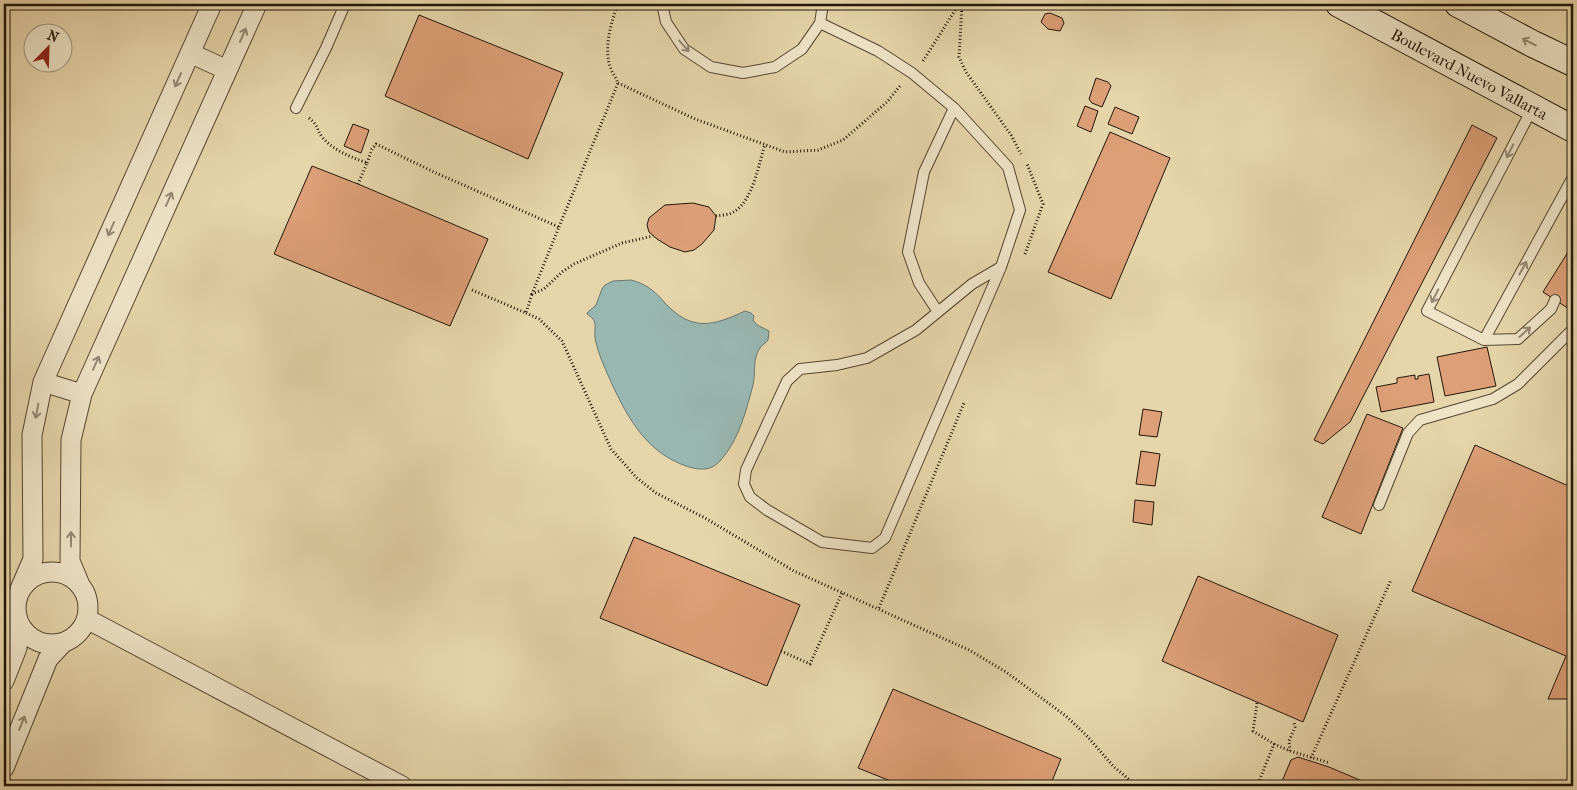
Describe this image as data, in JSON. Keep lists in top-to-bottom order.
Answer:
{
  "streets": {
    "main road": ["Boulevard Nuevo Vallarta"]
  },
  "north": "top right"
}
